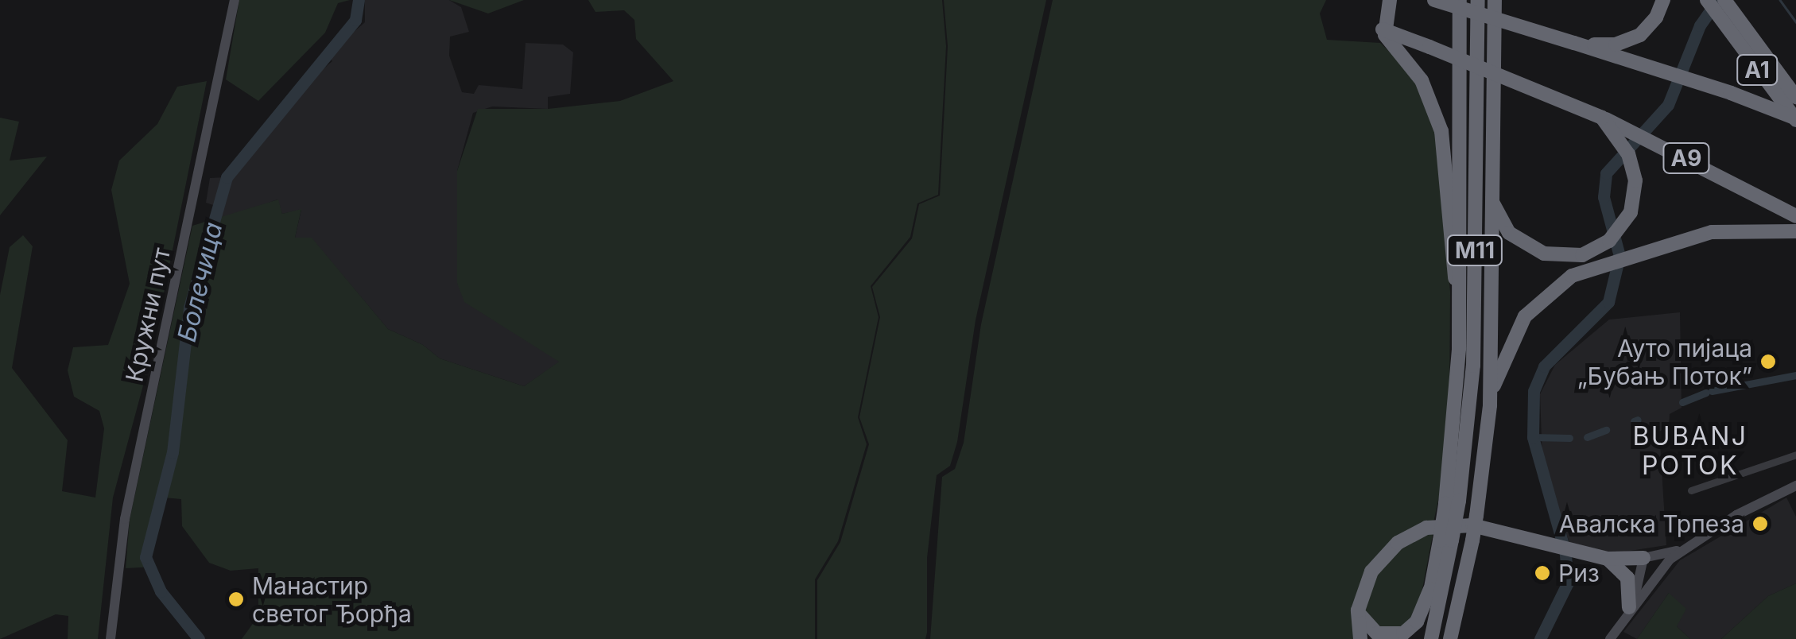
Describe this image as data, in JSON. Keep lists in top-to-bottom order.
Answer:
{
  "streets": {
    "highway": ["A1", "A9", "M11"],
    "main road": ["Кружни пут"]
  },
  "districts": ["BUBANJ POTOK"],
  "water": ["Болечица"],
  "places": [
    "Ауто пијаца „Бубањ Поток”",
    "Авалска Трпеза",
    "Риз",
    "Манастир светог Ђорђа"
  ]
}
